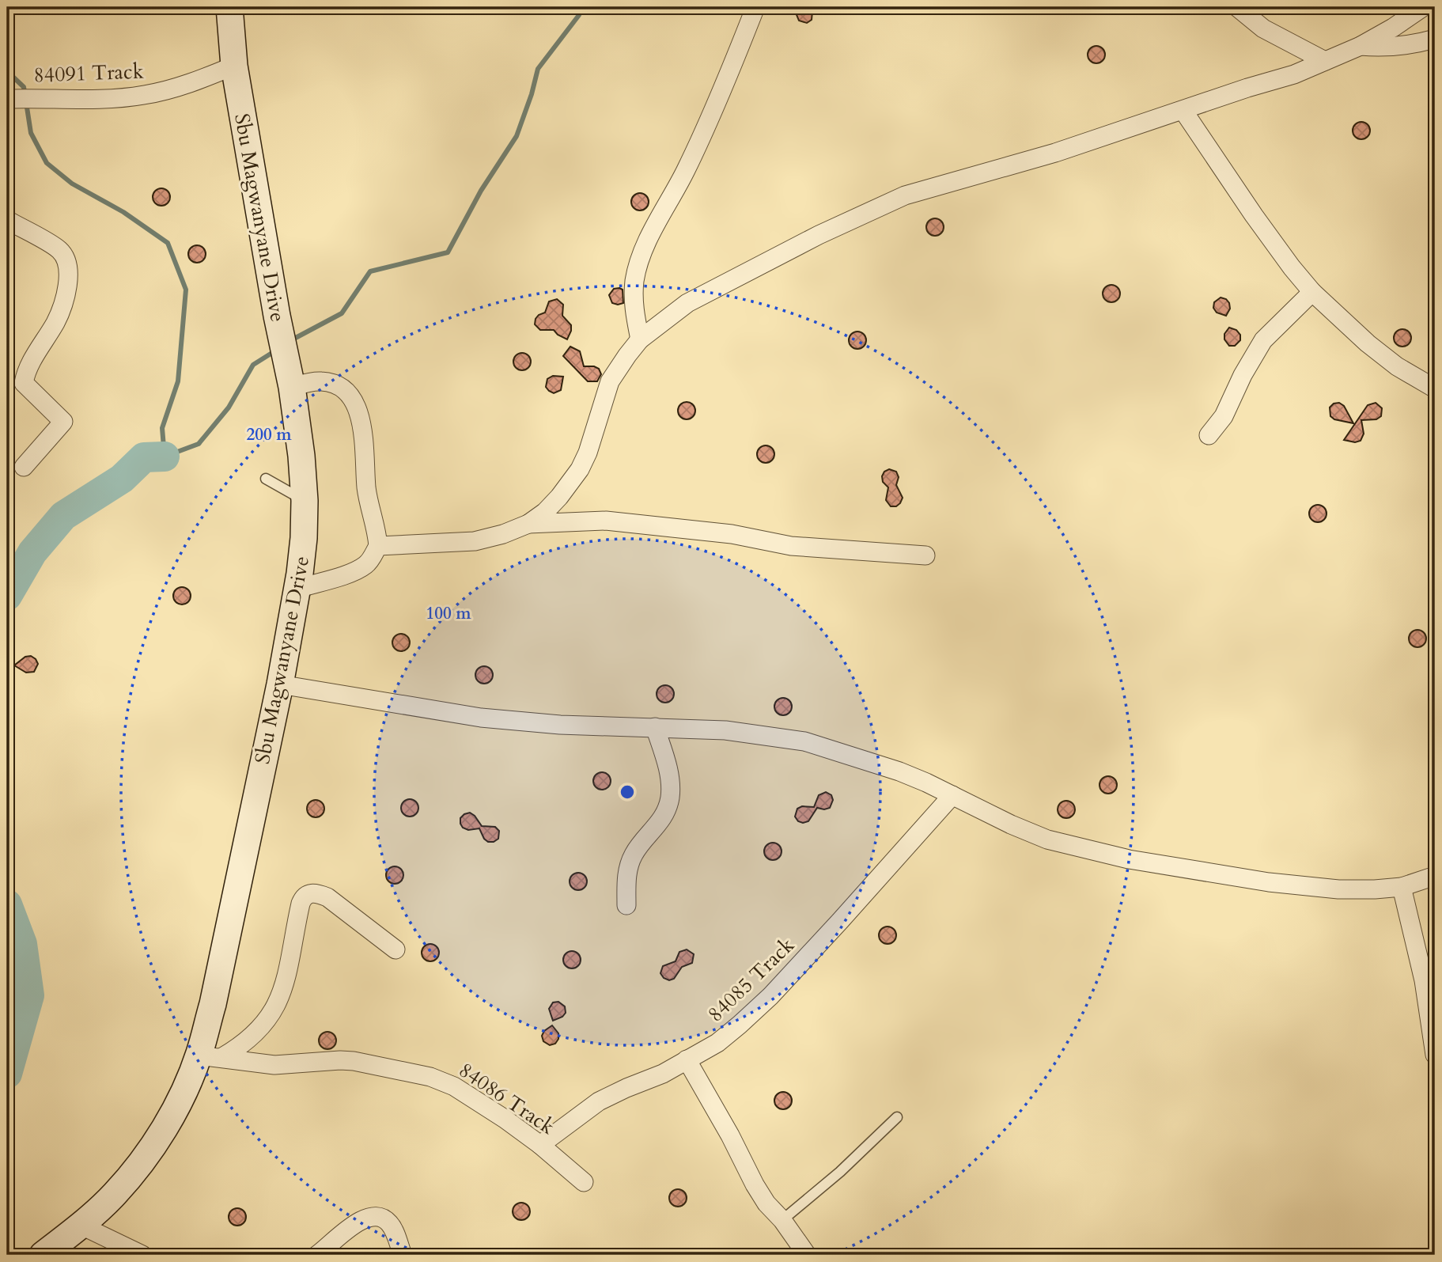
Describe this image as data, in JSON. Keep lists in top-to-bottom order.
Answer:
{
  "streets": {
    "main road": ["Sbu Magwanyane Drive"],
    "street": ["84091 Track", "84085 Track", "84086 Track"]
  },
  "crossings": [
    ["84091 Track", "Sbu Magwanyane Drive"],
    ["Sbu Magwanyane Drive", "84086 Track"],
    ["84085 Track", "84086 Track"]
  ],
  "rings": ["200 m", "100 m"]
}
